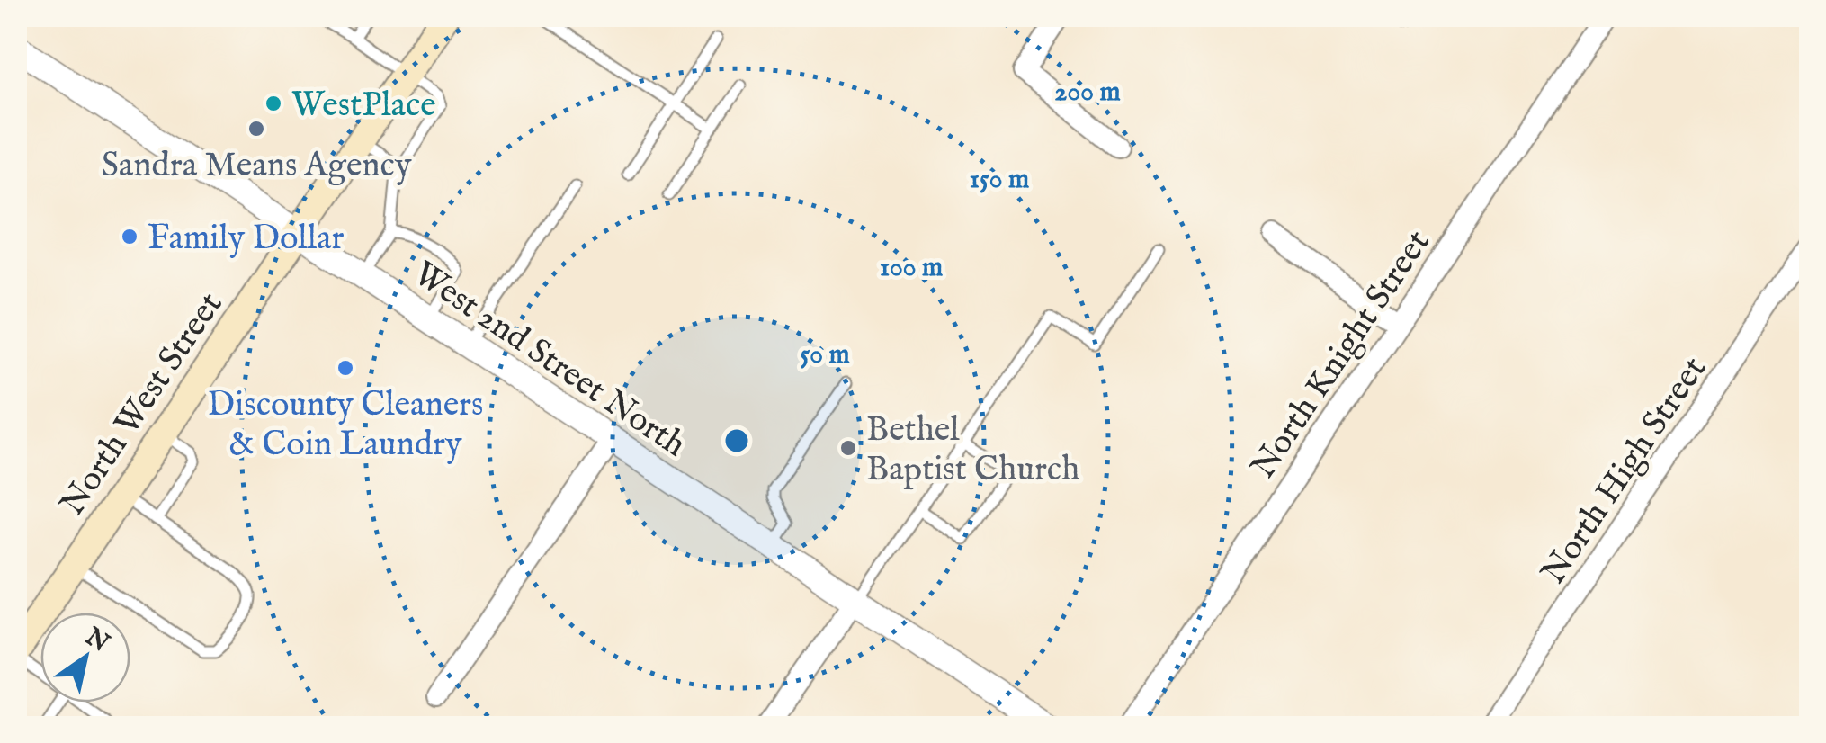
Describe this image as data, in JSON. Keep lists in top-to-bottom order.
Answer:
{
  "streets": {
    "main road": ["North West Street"],
    "street": ["North Knight Street", "West 2nd Street North", "North High Street"]
  },
  "crossings": [
    ["West 2nd Street North", "North West Street"]
  ],
  "places": [
    "WestPlace",
    "Sandra Means Agency",
    "Family Dollar",
    "Discounty Cleaners & Coin Laundry",
    "Bethel Baptist Church"
  ],
  "north": "top right",
  "rings": [
    "200 m",
    "150 m",
    "100 m",
    "50 m"
  ]
}
